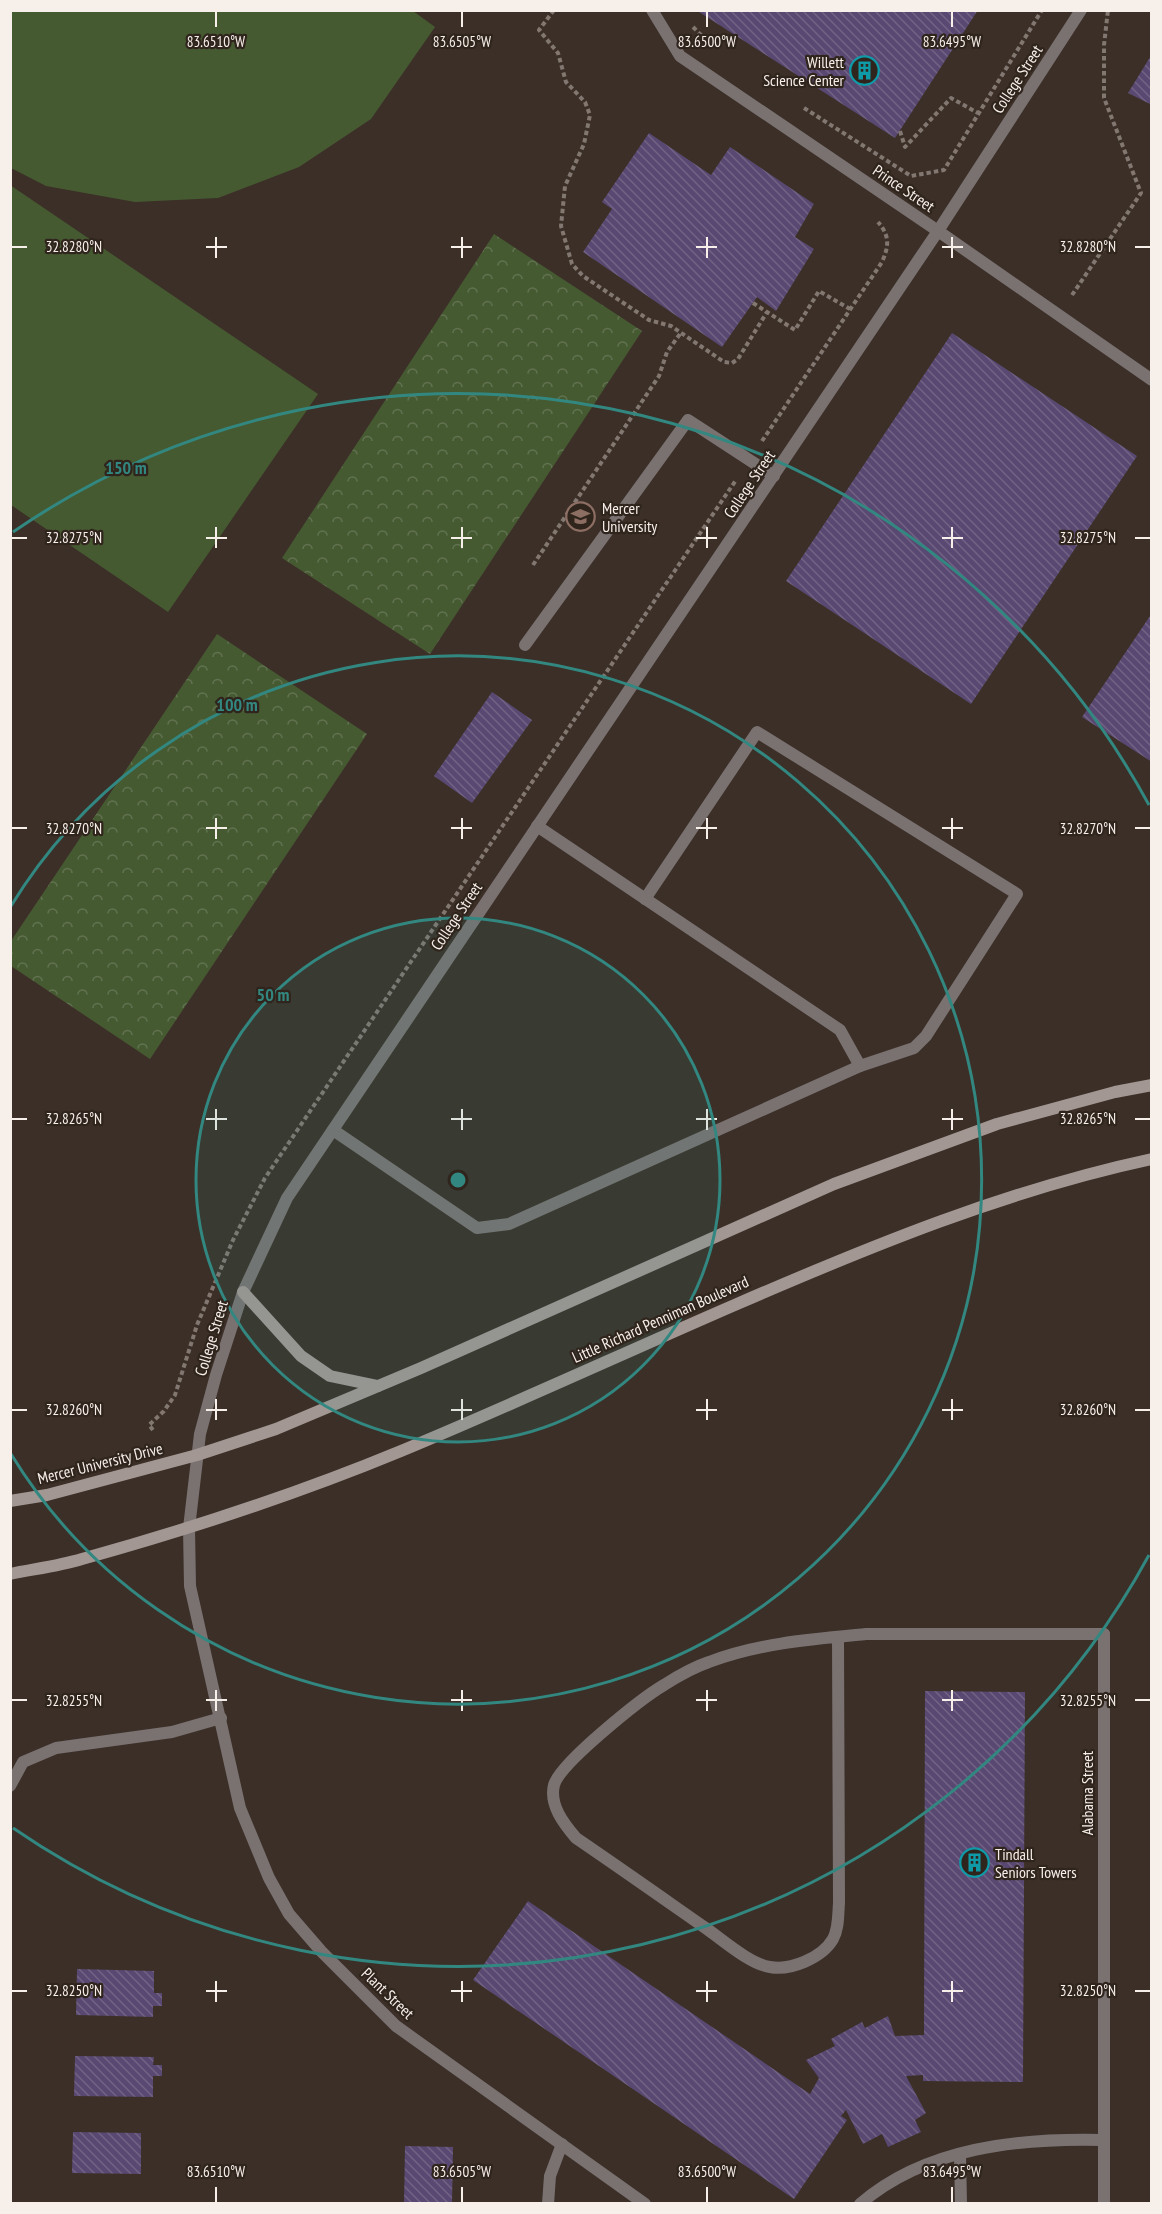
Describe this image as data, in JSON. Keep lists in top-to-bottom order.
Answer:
{
  "streets": {
    "street": [
      "College Street",
      "Prince Street",
      "Little Richard Penniman Boulevard",
      "Mercer University Drive",
      "Alabama Street",
      "Plant Street"
    ]
  },
  "crossings": [
    ["College Street", "Prince Street"],
    ["College Street", "Little Richard Penniman Boulevard"],
    ["College Street", "Mercer University Drive"],
    ["College Street", "Plant Street"]
  ],
  "places": {
    "building": ["Willett Science Center", "Tindall Seniors Towers"],
    "school or university": ["Mercer University"]
  },
  "coordinates": [
    "83.6510°W",
    "83.6505°W",
    "83.6500°W",
    "83.6495°W",
    "32.8280°N",
    "32.8275°N",
    "32.8270°N",
    "32.8265°N",
    "32.8260°N",
    "32.8255°N",
    "32.8250°N"
  ],
  "rings": ["150 m", "100 m", "50 m"]
}
